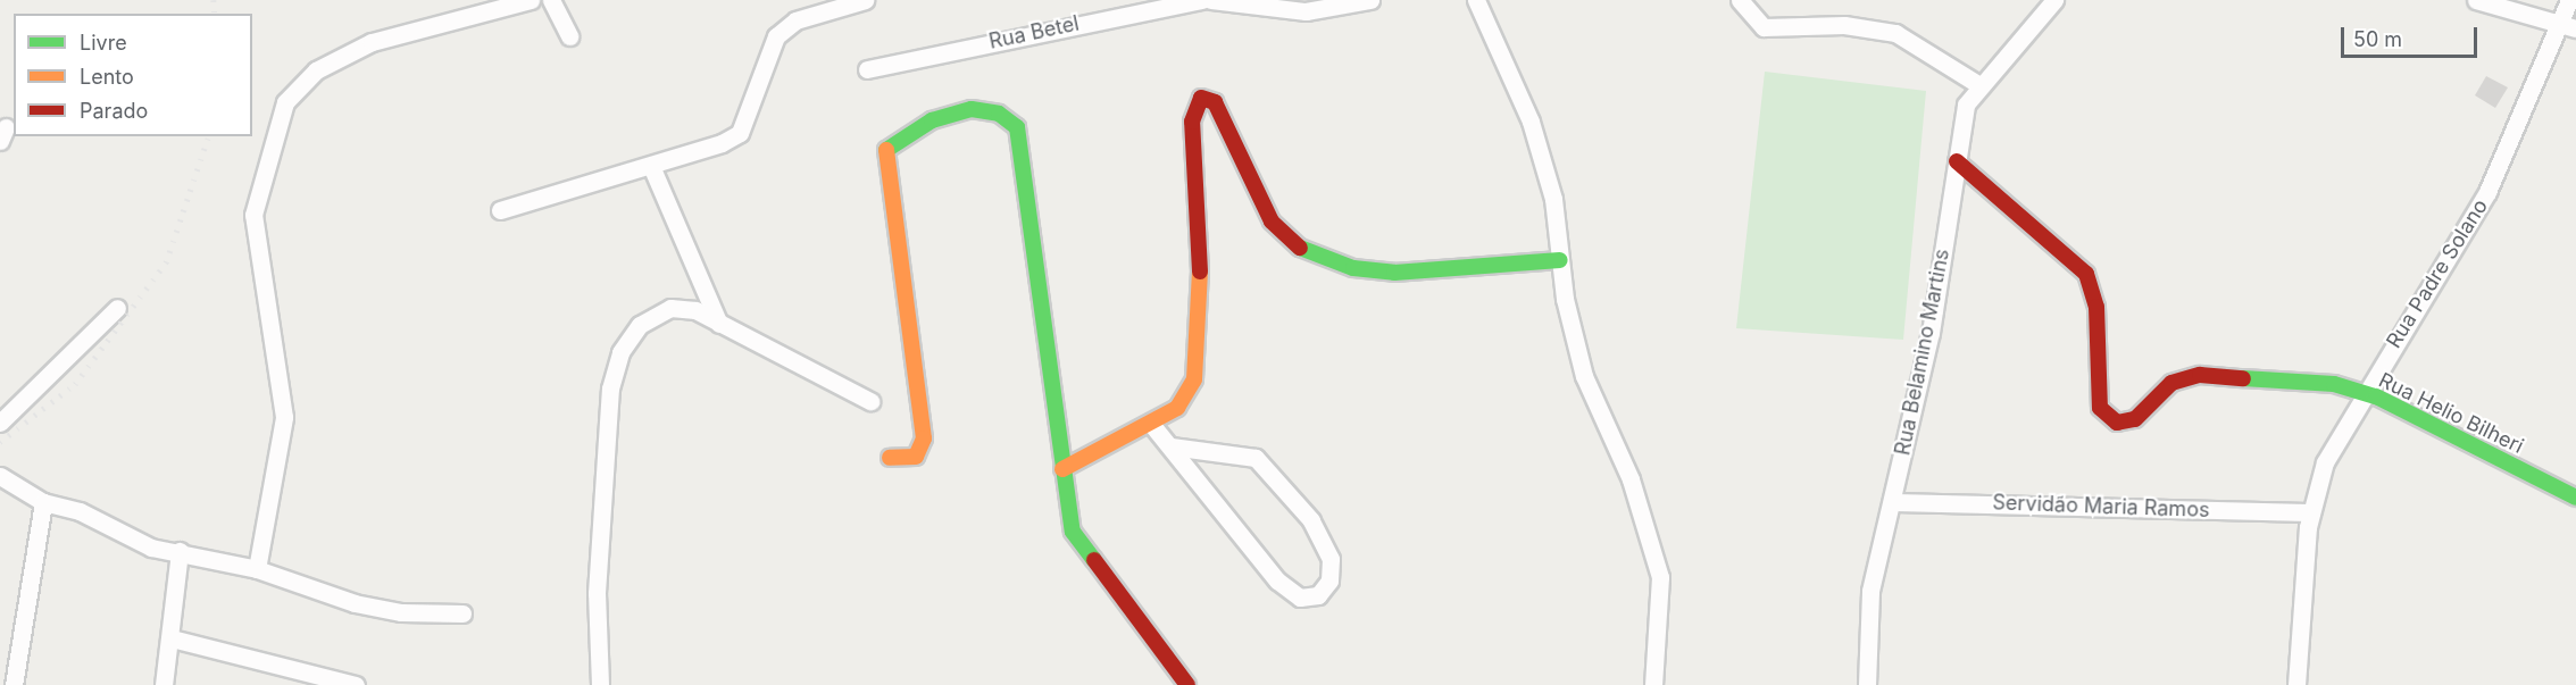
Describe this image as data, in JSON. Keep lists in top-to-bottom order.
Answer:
{
  "streets": {
    "street": [
      "Rua Betel",
      "Rua Padre Solano",
      "Rua Belamino Martins",
      "Rua Helio Bilheri",
      "Servidão Maria Ramos"
    ]
  },
  "crossings": [
    ["Rua Padre Solano", "Rua Helio Bilheri"],
    ["Rua Padre Solano", "Servidão Maria Ramos"],
    ["Rua Belamino Martins", "Rua Helio Bilheri"],
    ["Rua Belamino Martins", "Servidão Maria Ramos"]
  ],
  "legend": ["Livre", "Lento", "Parado"],
  "scale_bar": "50 m"
}
